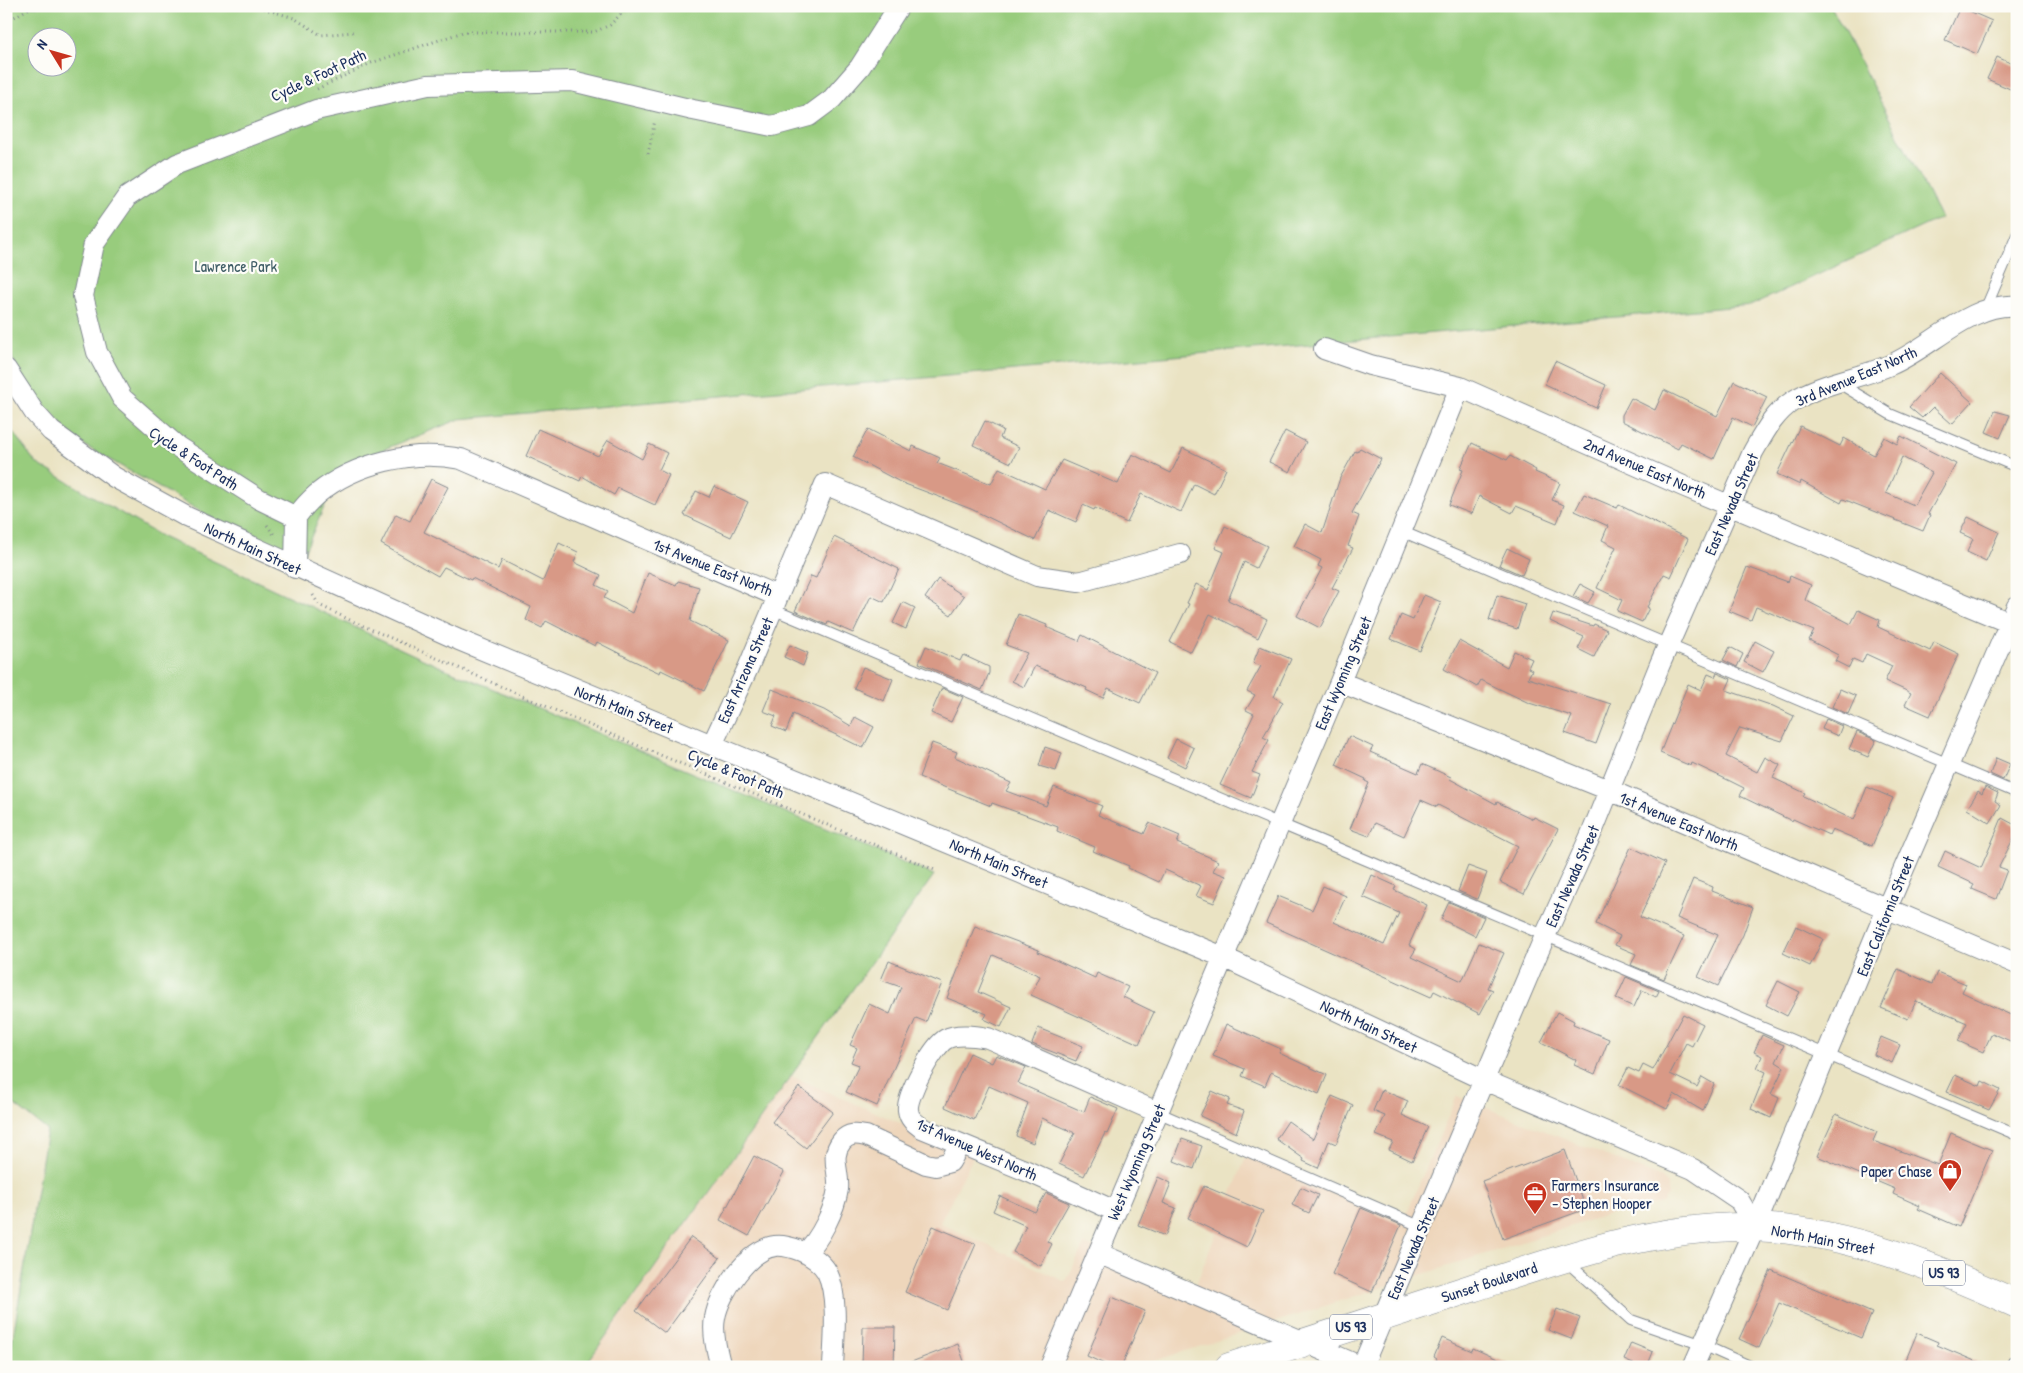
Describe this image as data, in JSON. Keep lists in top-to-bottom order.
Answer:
{
  "streets": {
    "main road": ["North Main Street", "US 93", "Sunset Boulevard"],
    "street": [
      "3rd Avenue East North",
      "2nd Avenue East North",
      "East Nevada Street",
      "1st Avenue East North",
      "East Arizona Street",
      "East Wyoming Street",
      "East California Street",
      "1st Avenue West North",
      "West Wyoming Street"
    ],
    "path": ["Cycle & Foot Path"]
  },
  "crossings": [
    ["3rd Avenue East North", "East Nevada Street"],
    ["2nd Avenue East North", "East Nevada Street"],
    ["2nd Avenue East North", "East Wyoming Street"],
    ["2nd Avenue East North", "East California Street"],
    ["East Nevada Street", "North Main Street"],
    ["East Nevada Street", "1st Avenue East North"],
    ["East Nevada Street", "Sunset Boulevard"],
    ["North Main Street", "East Arizona Street"],
    ["North Main Street", "East Wyoming Street"],
    ["North Main Street", "East California Street"],
    ["North Main Street", "West Wyoming Street"],
    ["North Main Street", "Sunset Boulevard"],
    ["1st Avenue East North", "East Arizona Street"],
    ["1st Avenue East North", "East Wyoming Street"],
    ["1st Avenue East North", "East California Street"],
    ["East Wyoming Street", "West Wyoming Street"],
    ["East California Street", "Sunset Boulevard"],
    ["1st Avenue West North", "West Wyoming Street"]
  ],
  "parks": ["Lawrence Park"],
  "places": {
    "shop": ["Paper Chase"],
    "office": ["Farmers Insurance - Stephen Hooper"]
  },
  "north": "top left"
}
